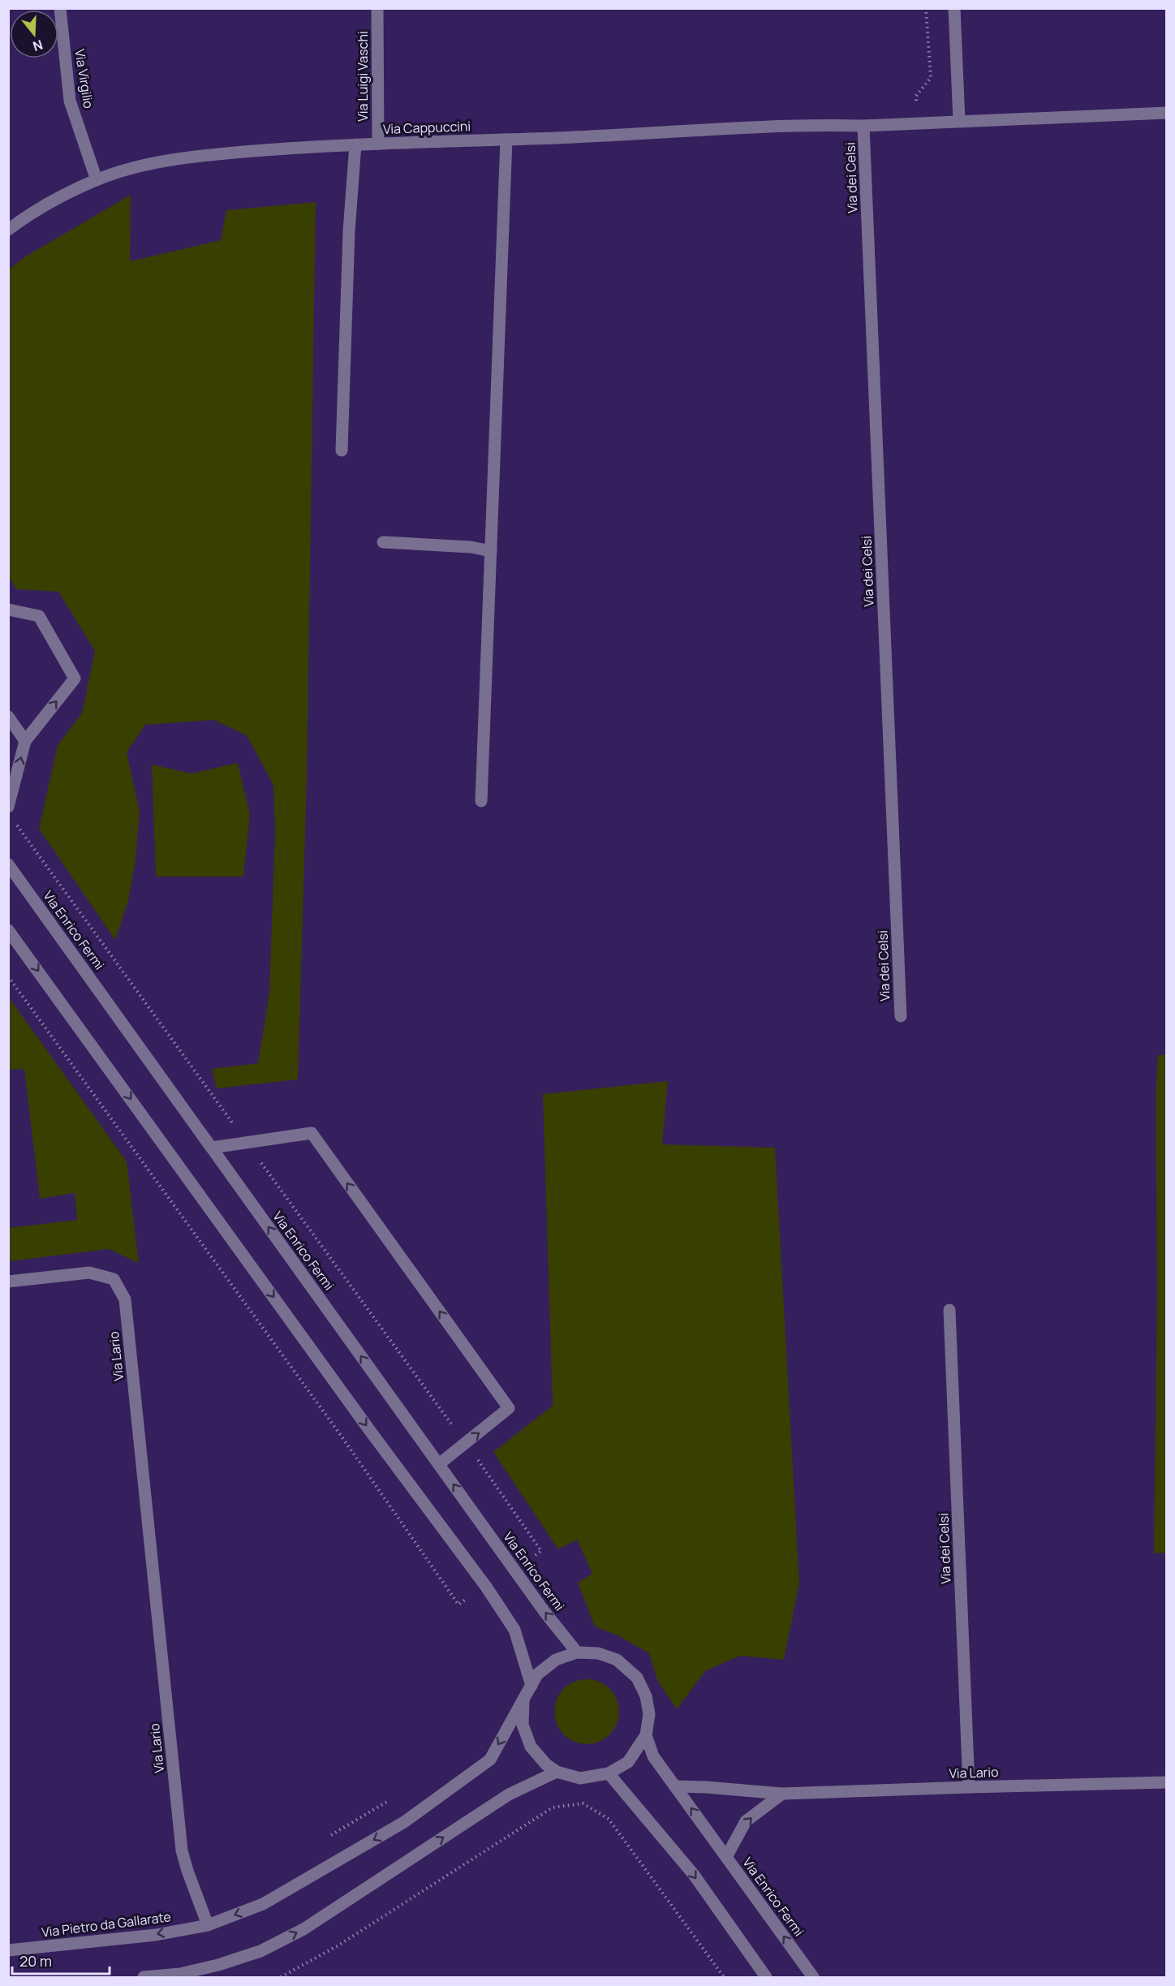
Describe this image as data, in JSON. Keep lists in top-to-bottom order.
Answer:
{
  "streets": {
    "street": [
      "Via Luigi Vaschi",
      "Via Virgilio",
      "Via Cappuccini",
      "Via dei Celsi",
      "Via Enrico Fermi",
      "Via Lario",
      "Via Pietro da Gallarate"
    ]
  },
  "crossings": [
    ["Via Luigi Vaschi", "Via Cappuccini"],
    ["Via Virgilio", "Via Cappuccini"],
    ["Via Cappuccini", "Via dei Celsi"],
    ["Via dei Celsi", "Via Lario"],
    ["Via Enrico Fermi", "Via Lario"],
    ["Via Lario", "Via Pietro da Gallarate"]
  ],
  "scale_bar": "20 m",
  "north": "bottom"
}
